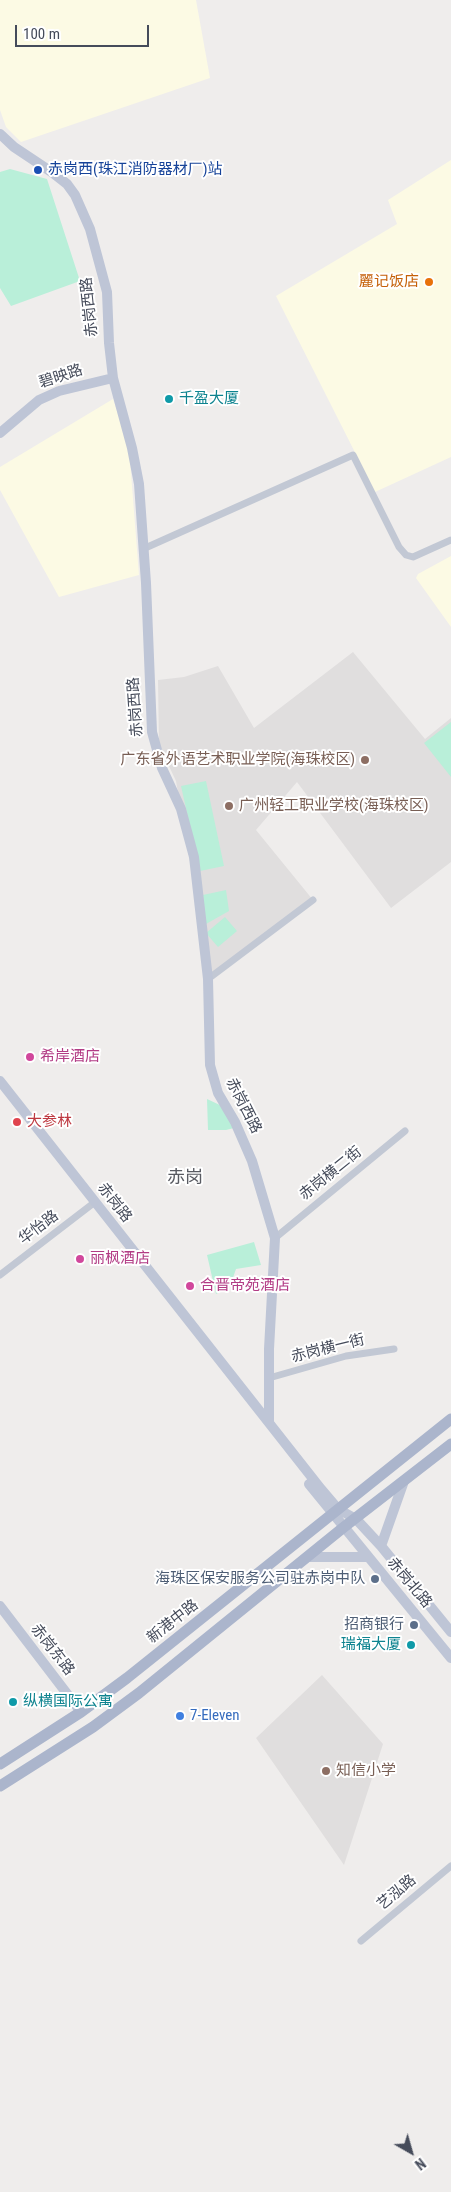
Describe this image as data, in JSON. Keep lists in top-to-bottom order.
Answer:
{
  "streets": {
    "main road": ["新港中路"],
    "street": [
      "赤岗西路",
      "碧映路",
      "赤岗横二街",
      "赤岗路",
      "华怡路",
      "赤岗横一街",
      "赤岗北路",
      "赤岗东路",
      "艺泓路"
    ]
  },
  "crossings": [
    ["赤岗西路", "碧映路"],
    ["赤岗西路", "赤岗横二街"],
    ["赤岗西路", "赤岗路"],
    ["赤岗西路", "赤岗横一街"],
    ["赤岗路", "华怡路"],
    ["赤岗路", "赤岗北路"],
    ["赤岗路", "新港中路"],
    ["新港中路", "赤岗东路"]
  ],
  "districts": ["赤岗"],
  "places": [
    "赤岗西(珠江消防器材厂)站",
    "麗记饭店",
    "千盈大厦",
    "广东省外语艺术职业学院(海珠校区)",
    "广州轻工职业学校(海珠校区)",
    "希岸酒店",
    "大参林",
    "丽枫酒店",
    "合晋帝苑酒店",
    "海珠区保安服务公司驻赤岗中队",
    "招商银行",
    "瑞福大厦",
    "纵横国际公寓",
    "7-Eleven",
    "知信小学"
  ],
  "scale_bar": "100 m",
  "north": "bottom right"
}
